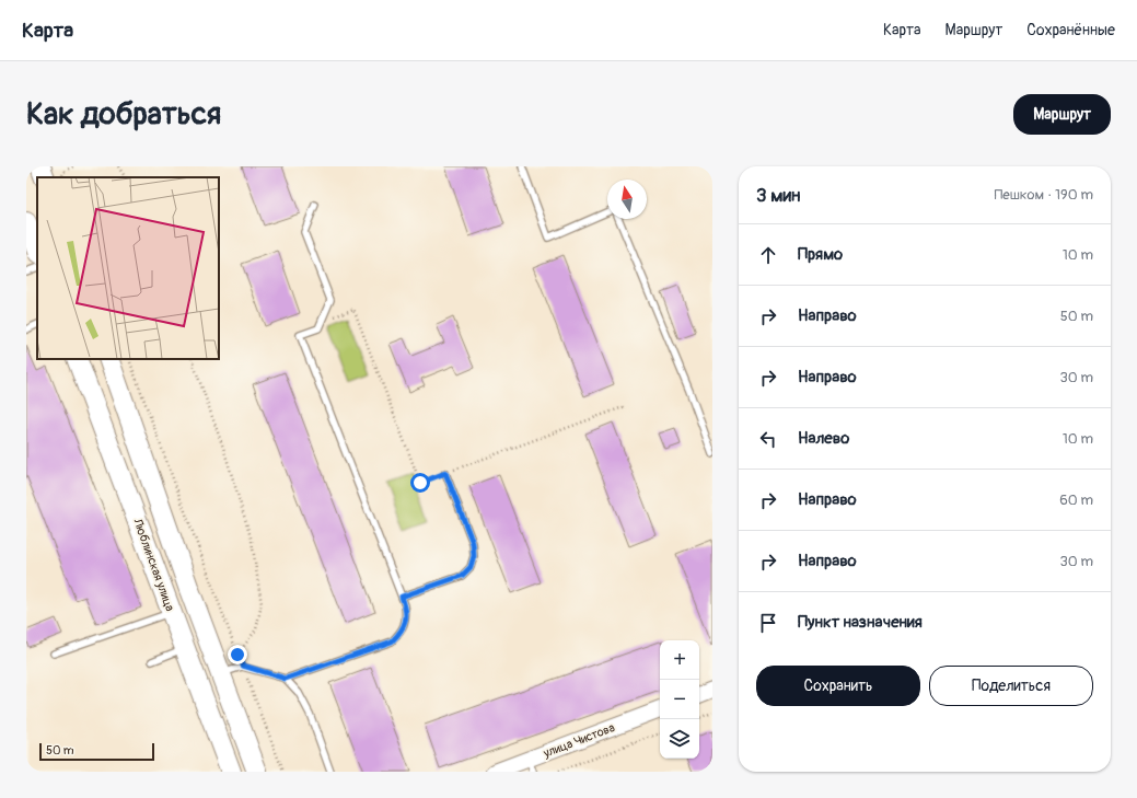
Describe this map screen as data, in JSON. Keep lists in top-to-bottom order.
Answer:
{
  "streets": {
    "main road": ["Люблинская улица"],
    "street": ["улица Чистова"]
  },
  "scale_bar": "50 m",
  "north": "top",
  "page": {
    "header": "Карта",
    "nav": ["Карта", "Маршрут", "Сохранённые"],
    "buttons": [
      "Маршрут",
      ["Сохранить", "Поделиться"]
    ],
    "title": "Как добраться",
    "heading": ["3 мин", "Пешком · 190 m"],
    "list": [
      ["Прямо", "10 m"],
      ["Направо", "50 m"],
      ["Направо", "30 m"],
      ["Налево", "10 m"],
      ["Направо", "60 m"],
      ["Направо", "30 m"],
      "Пункт назначения"
    ],
    "map_buttons": ["+", "−"],
    "scale": "50 m"
  }
}
